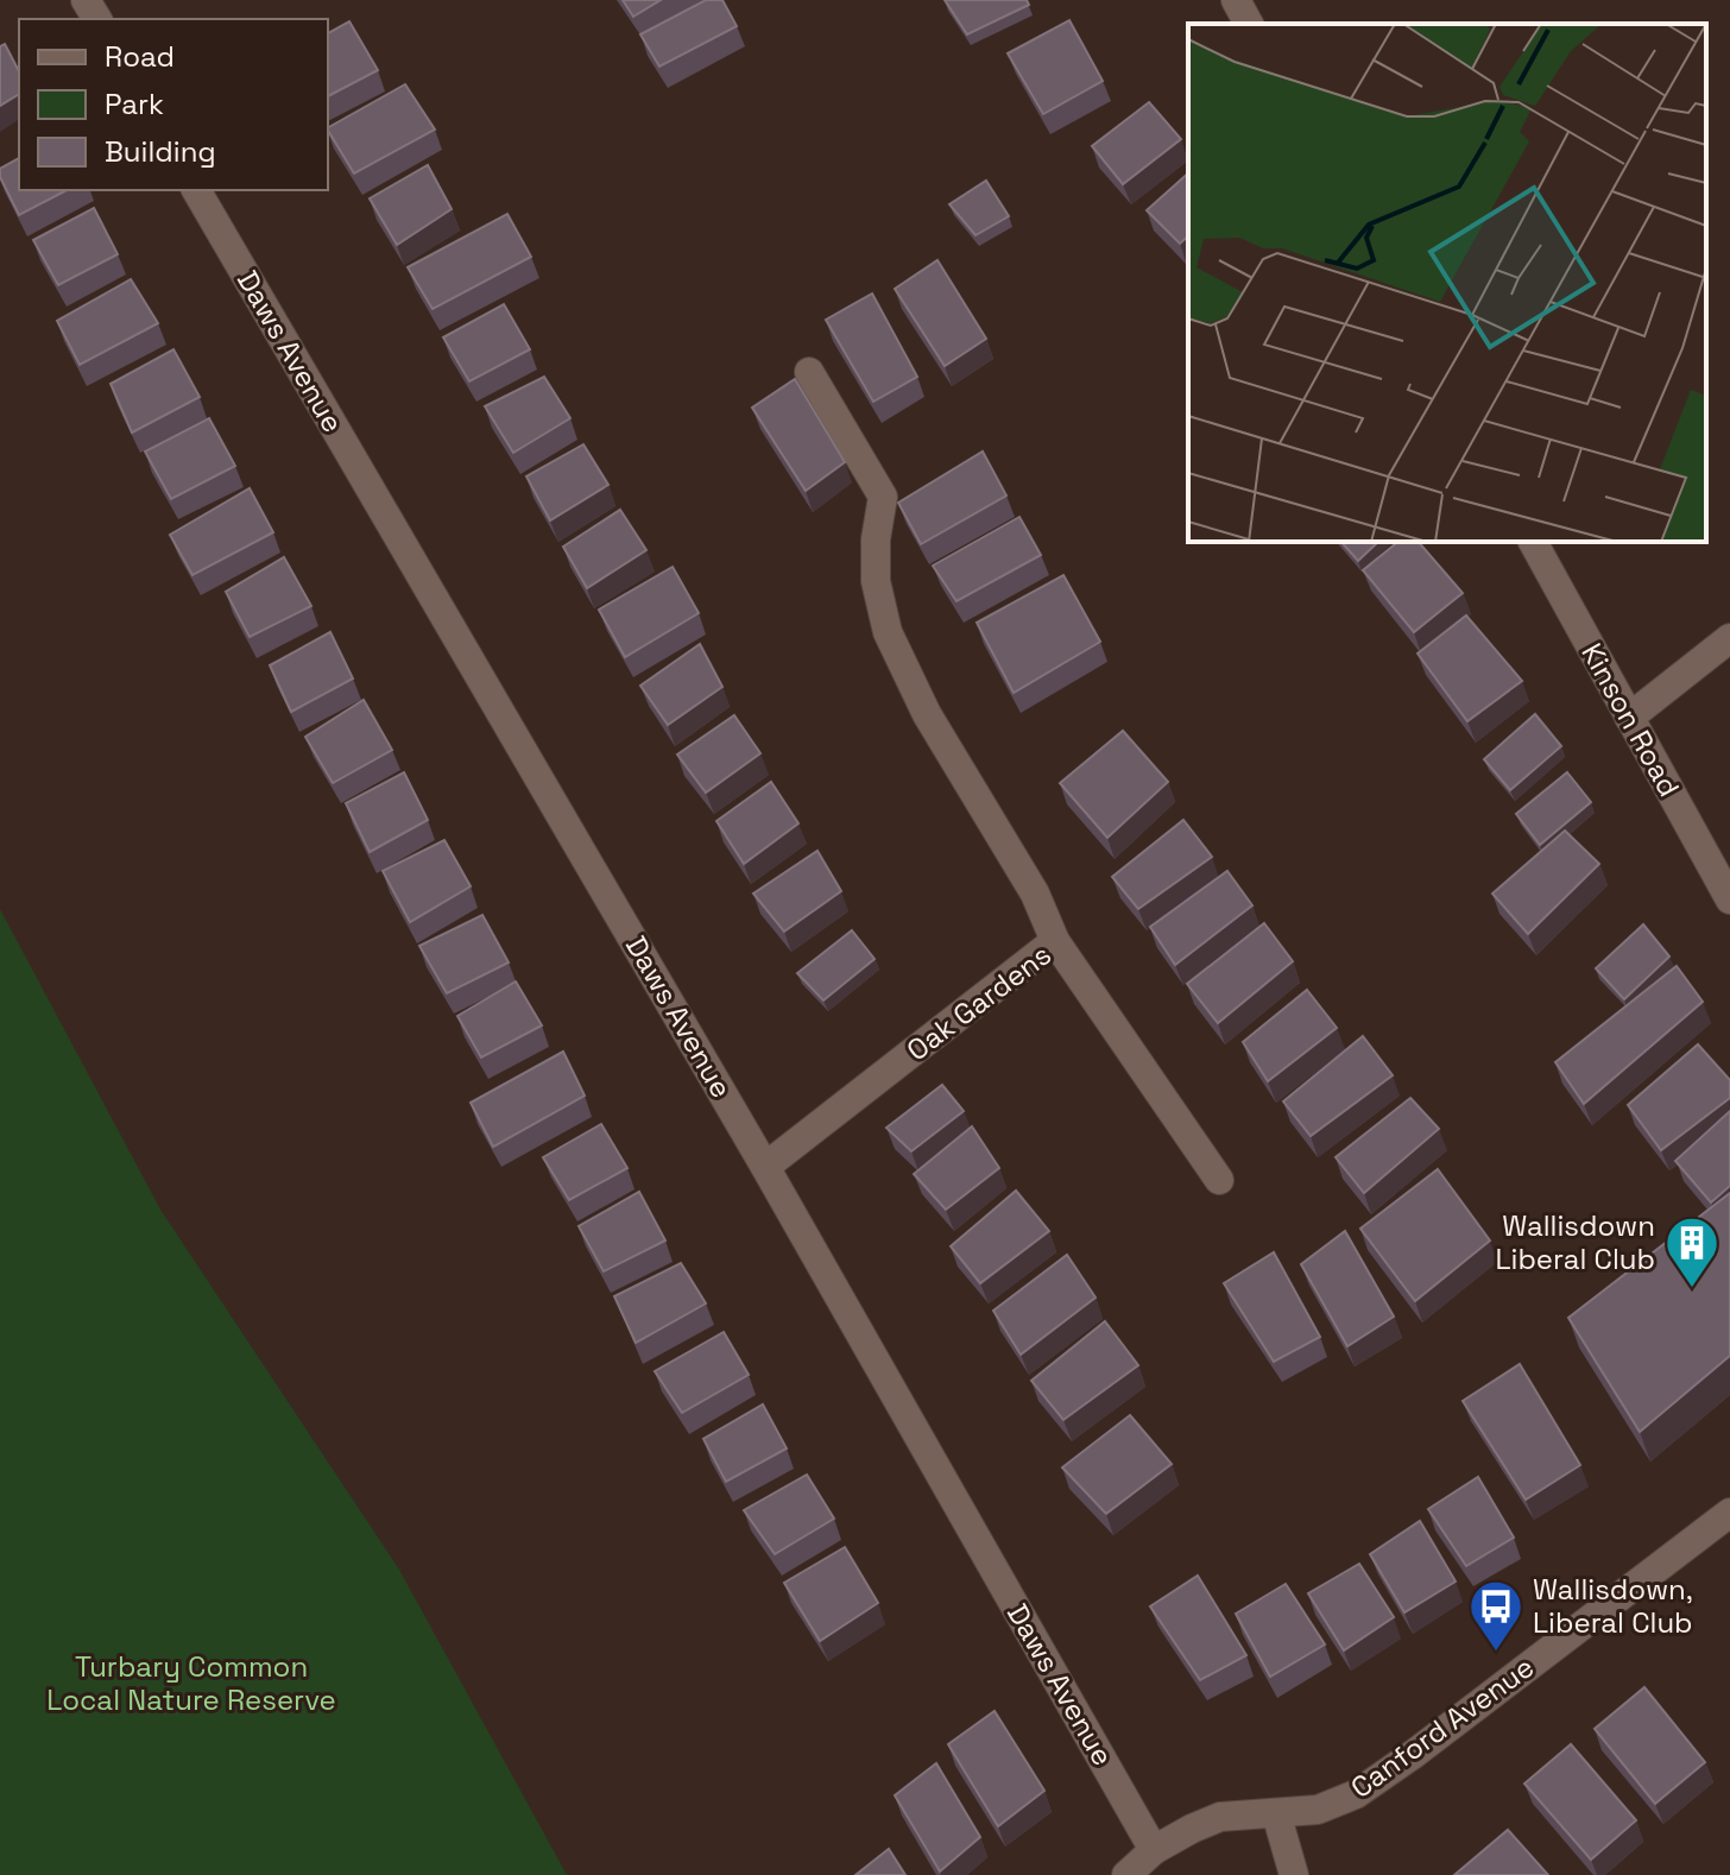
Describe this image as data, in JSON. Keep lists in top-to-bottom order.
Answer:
{
  "streets": {
    "street": [
      "Daws Avenue",
      "Kinson Road",
      "Oak Gardens",
      "Canford Avenue"
    ]
  },
  "crossings": [
    ["Daws Avenue", "Oak Gardens"],
    ["Daws Avenue", "Canford Avenue"]
  ],
  "parks": ["Turbary Common Local Nature Reserve"],
  "places": {
    "building": ["Wallisdown Liberal Club"],
    "bus stop": ["Wallisdown, Liberal Club"]
  },
  "legend": ["Road", "Park", "Building"]
}
